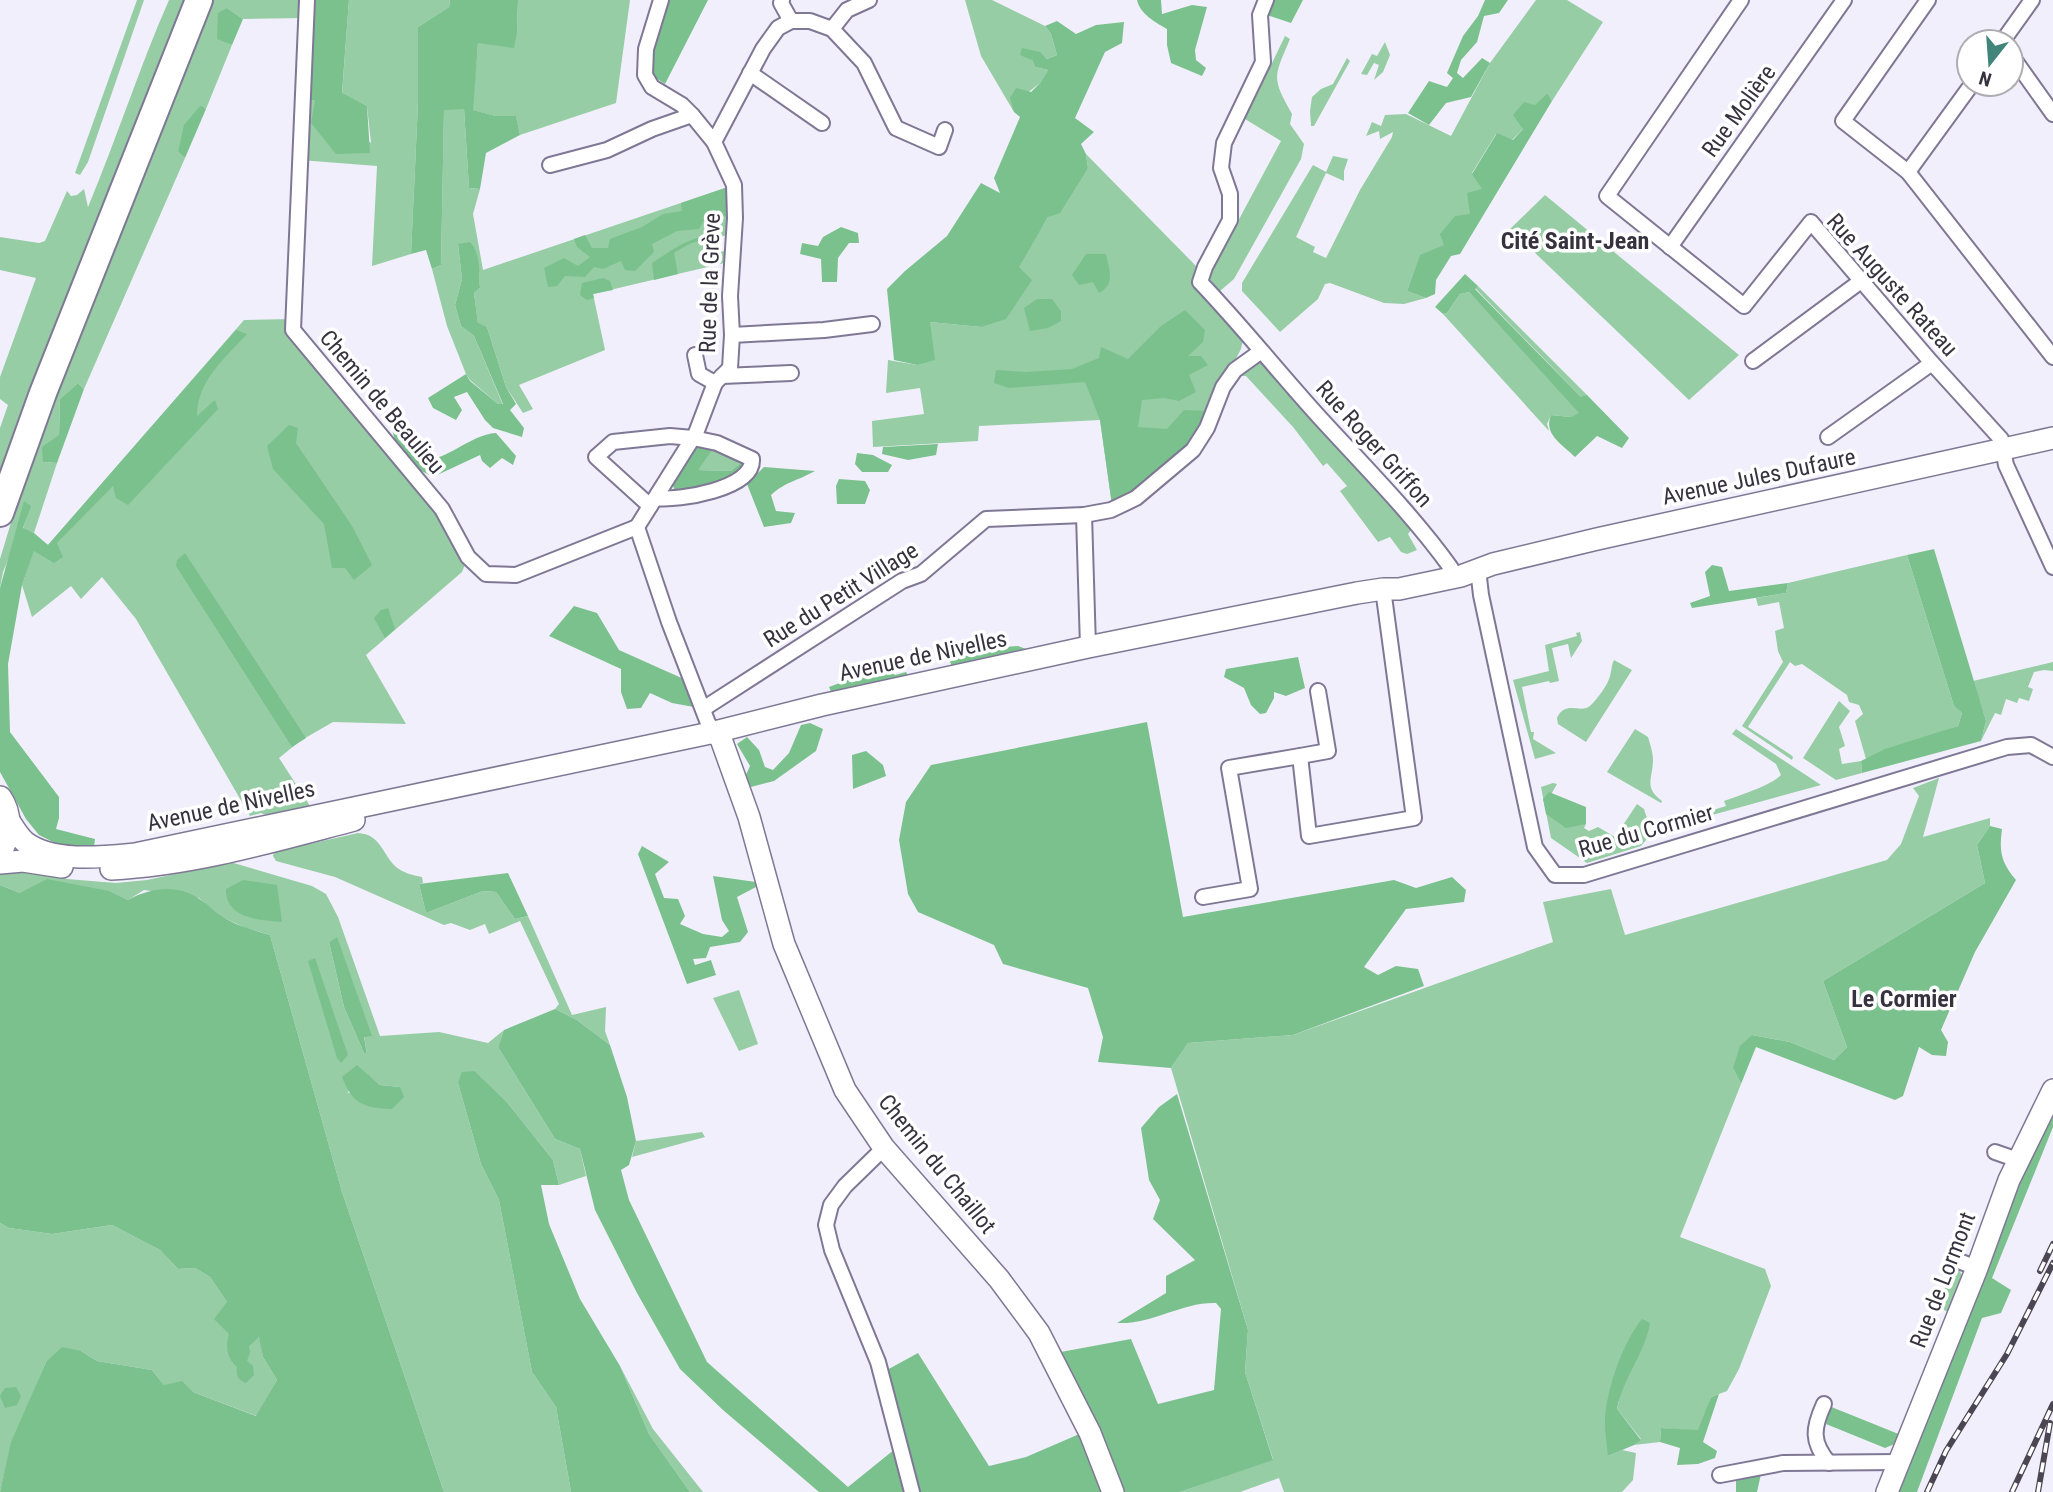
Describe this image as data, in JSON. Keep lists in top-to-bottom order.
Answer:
{
  "streets": {
    "main road": [
      "Avenue Jules Dufaure",
      "Avenue de Nivelles",
      "Chemin du Chaillot",
      "Rue de Lormont"
    ],
    "street": [
      "Rue Molière",
      "Rue de la Grève",
      "Rue Auguste Rateau",
      "Chemin de Beaulieu",
      "Rue Roger Griffon",
      "Rue du Petit Village",
      "Rue du Cormier"
    ]
  },
  "crossings": [
    ["Rue Molière", "Rue Auguste Rateau"],
    ["Rue de la Grève", "Chemin de Beaulieu"],
    ["Rue Auguste Rateau", "Avenue Jules Dufaure"],
    ["Rue Roger Griffon", "Rue du Petit Village"],
    ["Rue Roger Griffon", "Avenue de Nivelles"],
    ["Avenue Jules Dufaure", "Avenue de Nivelles"],
    ["Avenue Jules Dufaure", "Rue du Cormier"],
    ["Avenue de Nivelles", "Rue du Cormier"],
    ["Avenue de Nivelles", "Chemin du Chaillot"]
  ],
  "districts": ["Cité Saint-Jean", "Le Cormier"],
  "north": "bottom"
}
